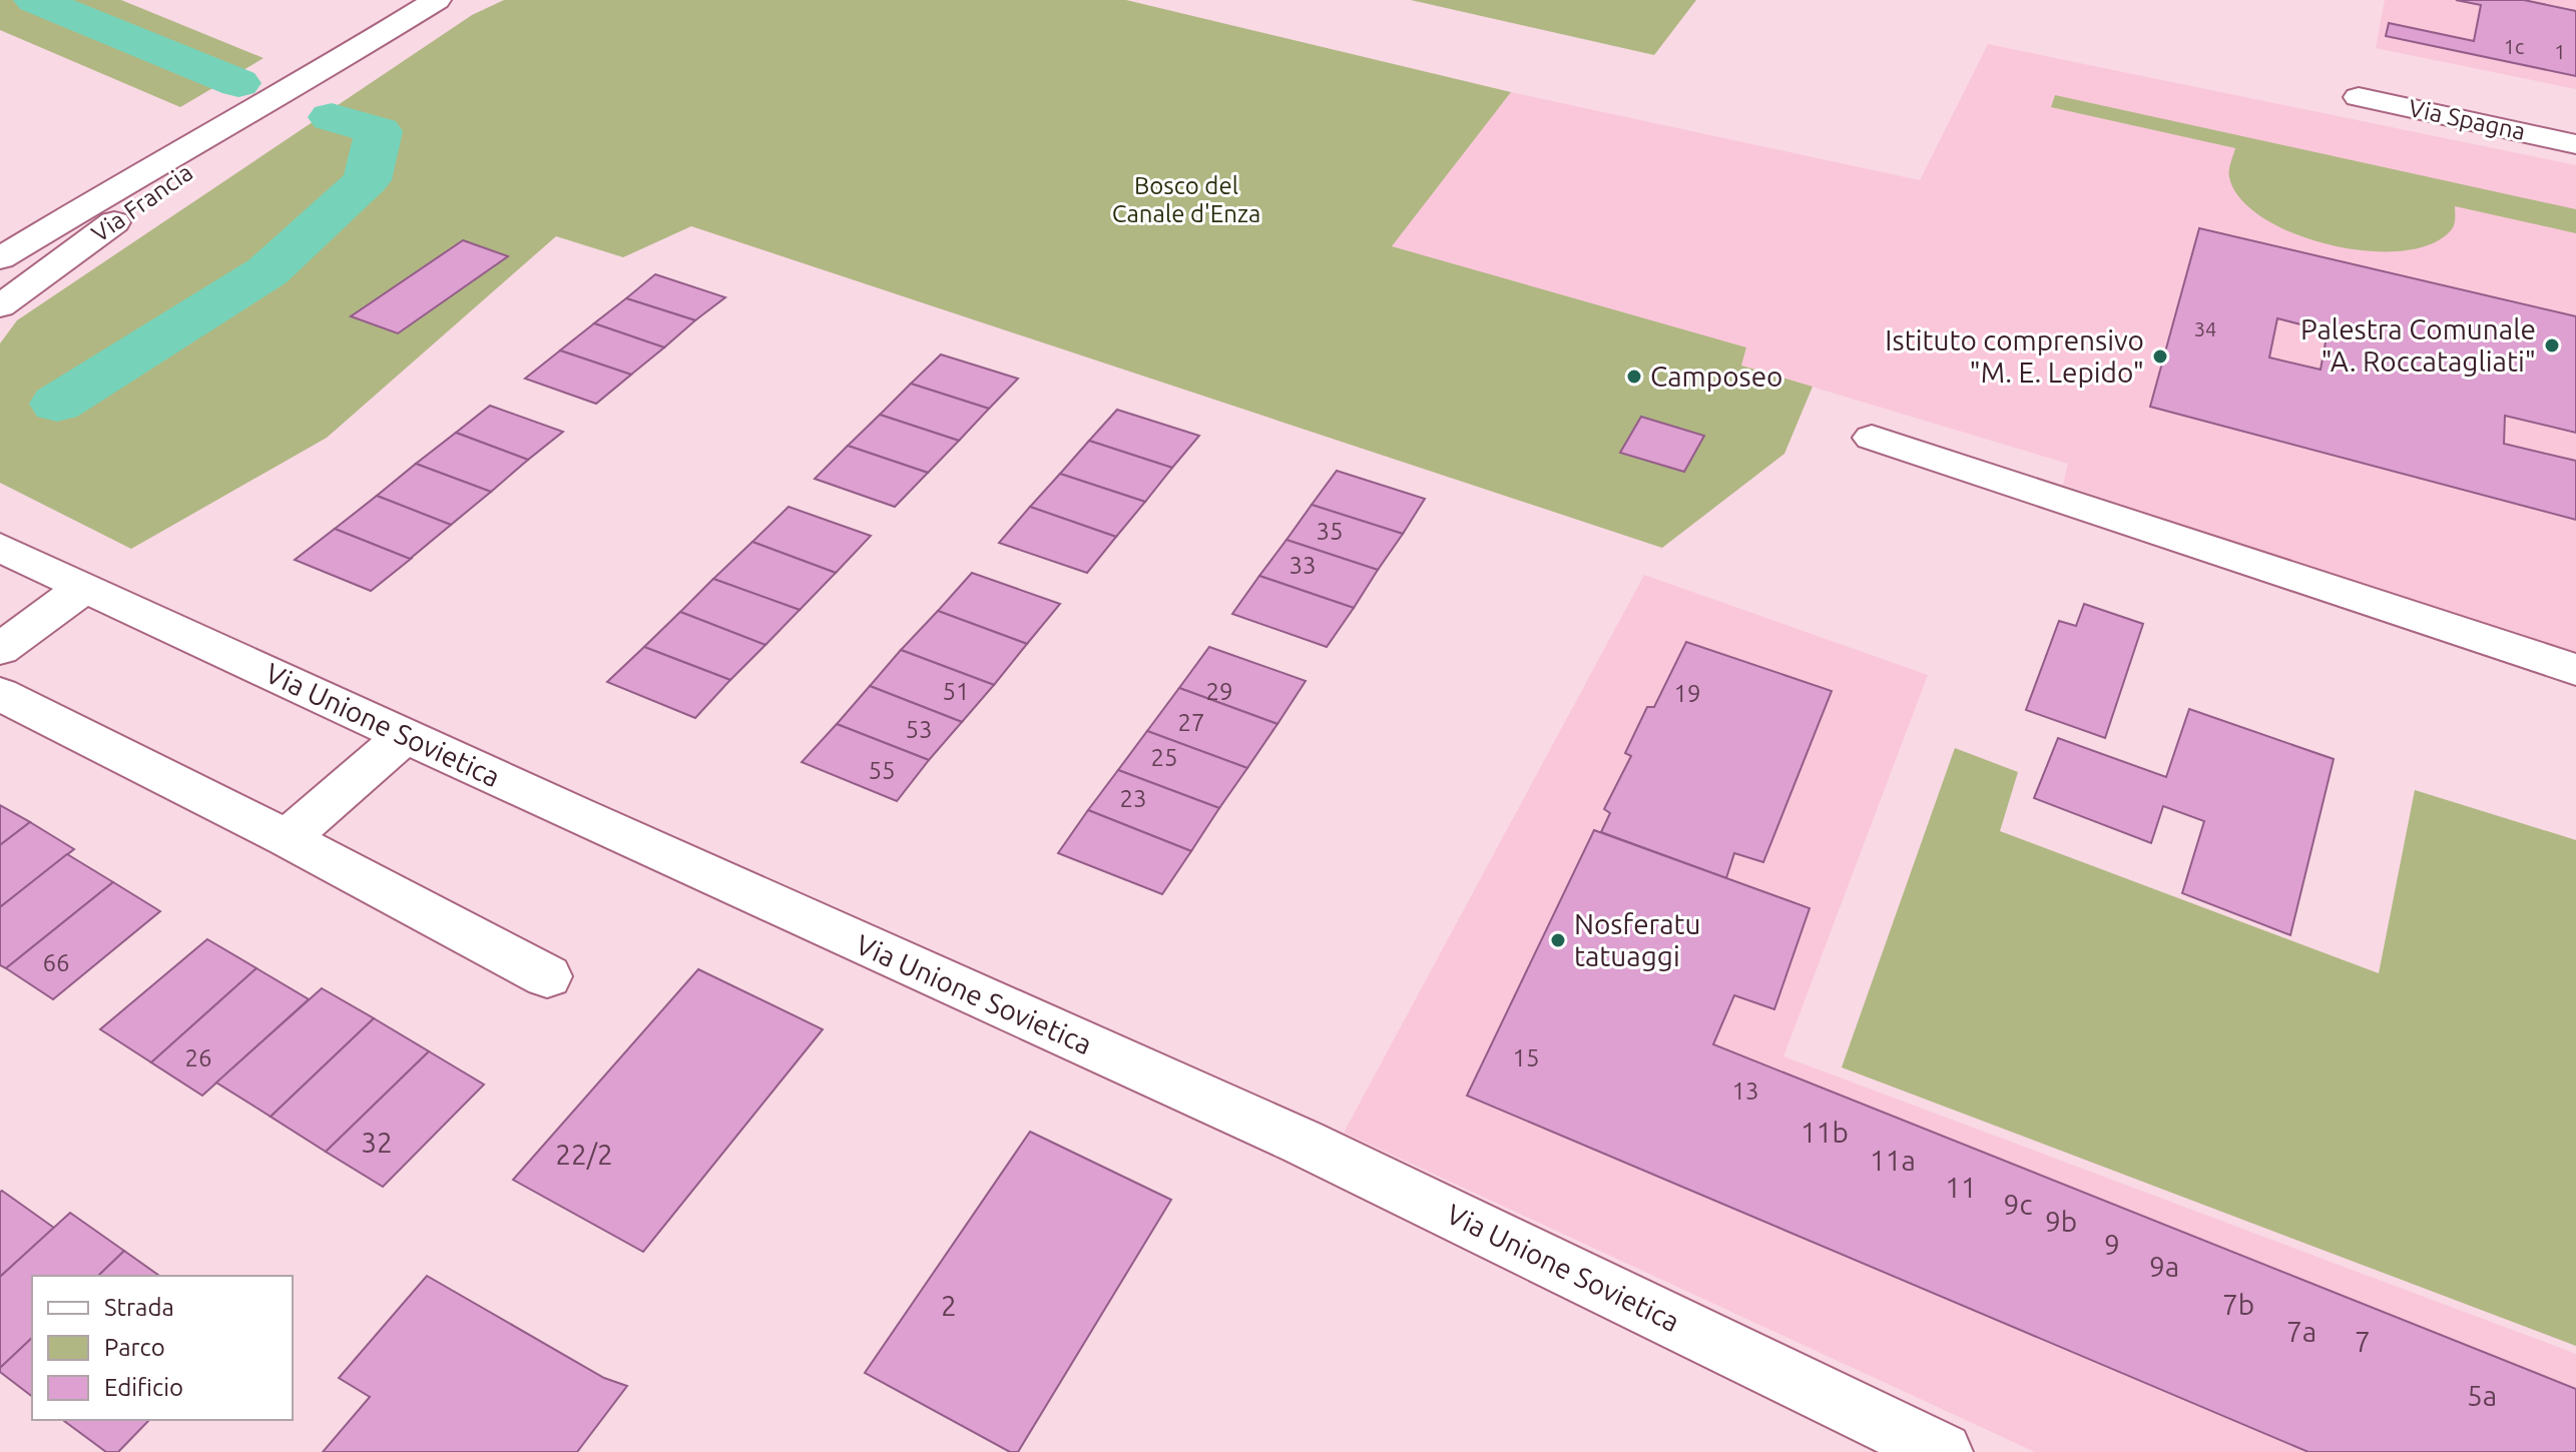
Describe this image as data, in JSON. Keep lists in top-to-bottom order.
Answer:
{
  "streets": {
    "street": ["Via Spagna", "Via Francia", "Via Unione Sovietica"]
  },
  "parks": ["Bosco del Canale d'Enza"],
  "places": [
    "Palestra Comunale \"A. Roccatagliati\"",
    "Istituto comprensivo \"M. E. Lepido\"",
    "Camposeo",
    "Nosferatu tatuaggi"
  ],
  "house_numbers": [
    "1c",
    "1",
    "34",
    "35",
    "33",
    "51",
    "29",
    "19",
    "27",
    "53",
    "25",
    "55",
    "23",
    "66",
    "26",
    "15",
    "13",
    "11b",
    "32",
    "22/2",
    "11a",
    "11",
    "9c",
    "9b",
    "9",
    "9a",
    "7b",
    "2",
    "7a",
    "7",
    "5a"
  ],
  "legend": ["Strada", "Parco", "Edificio"]
}
